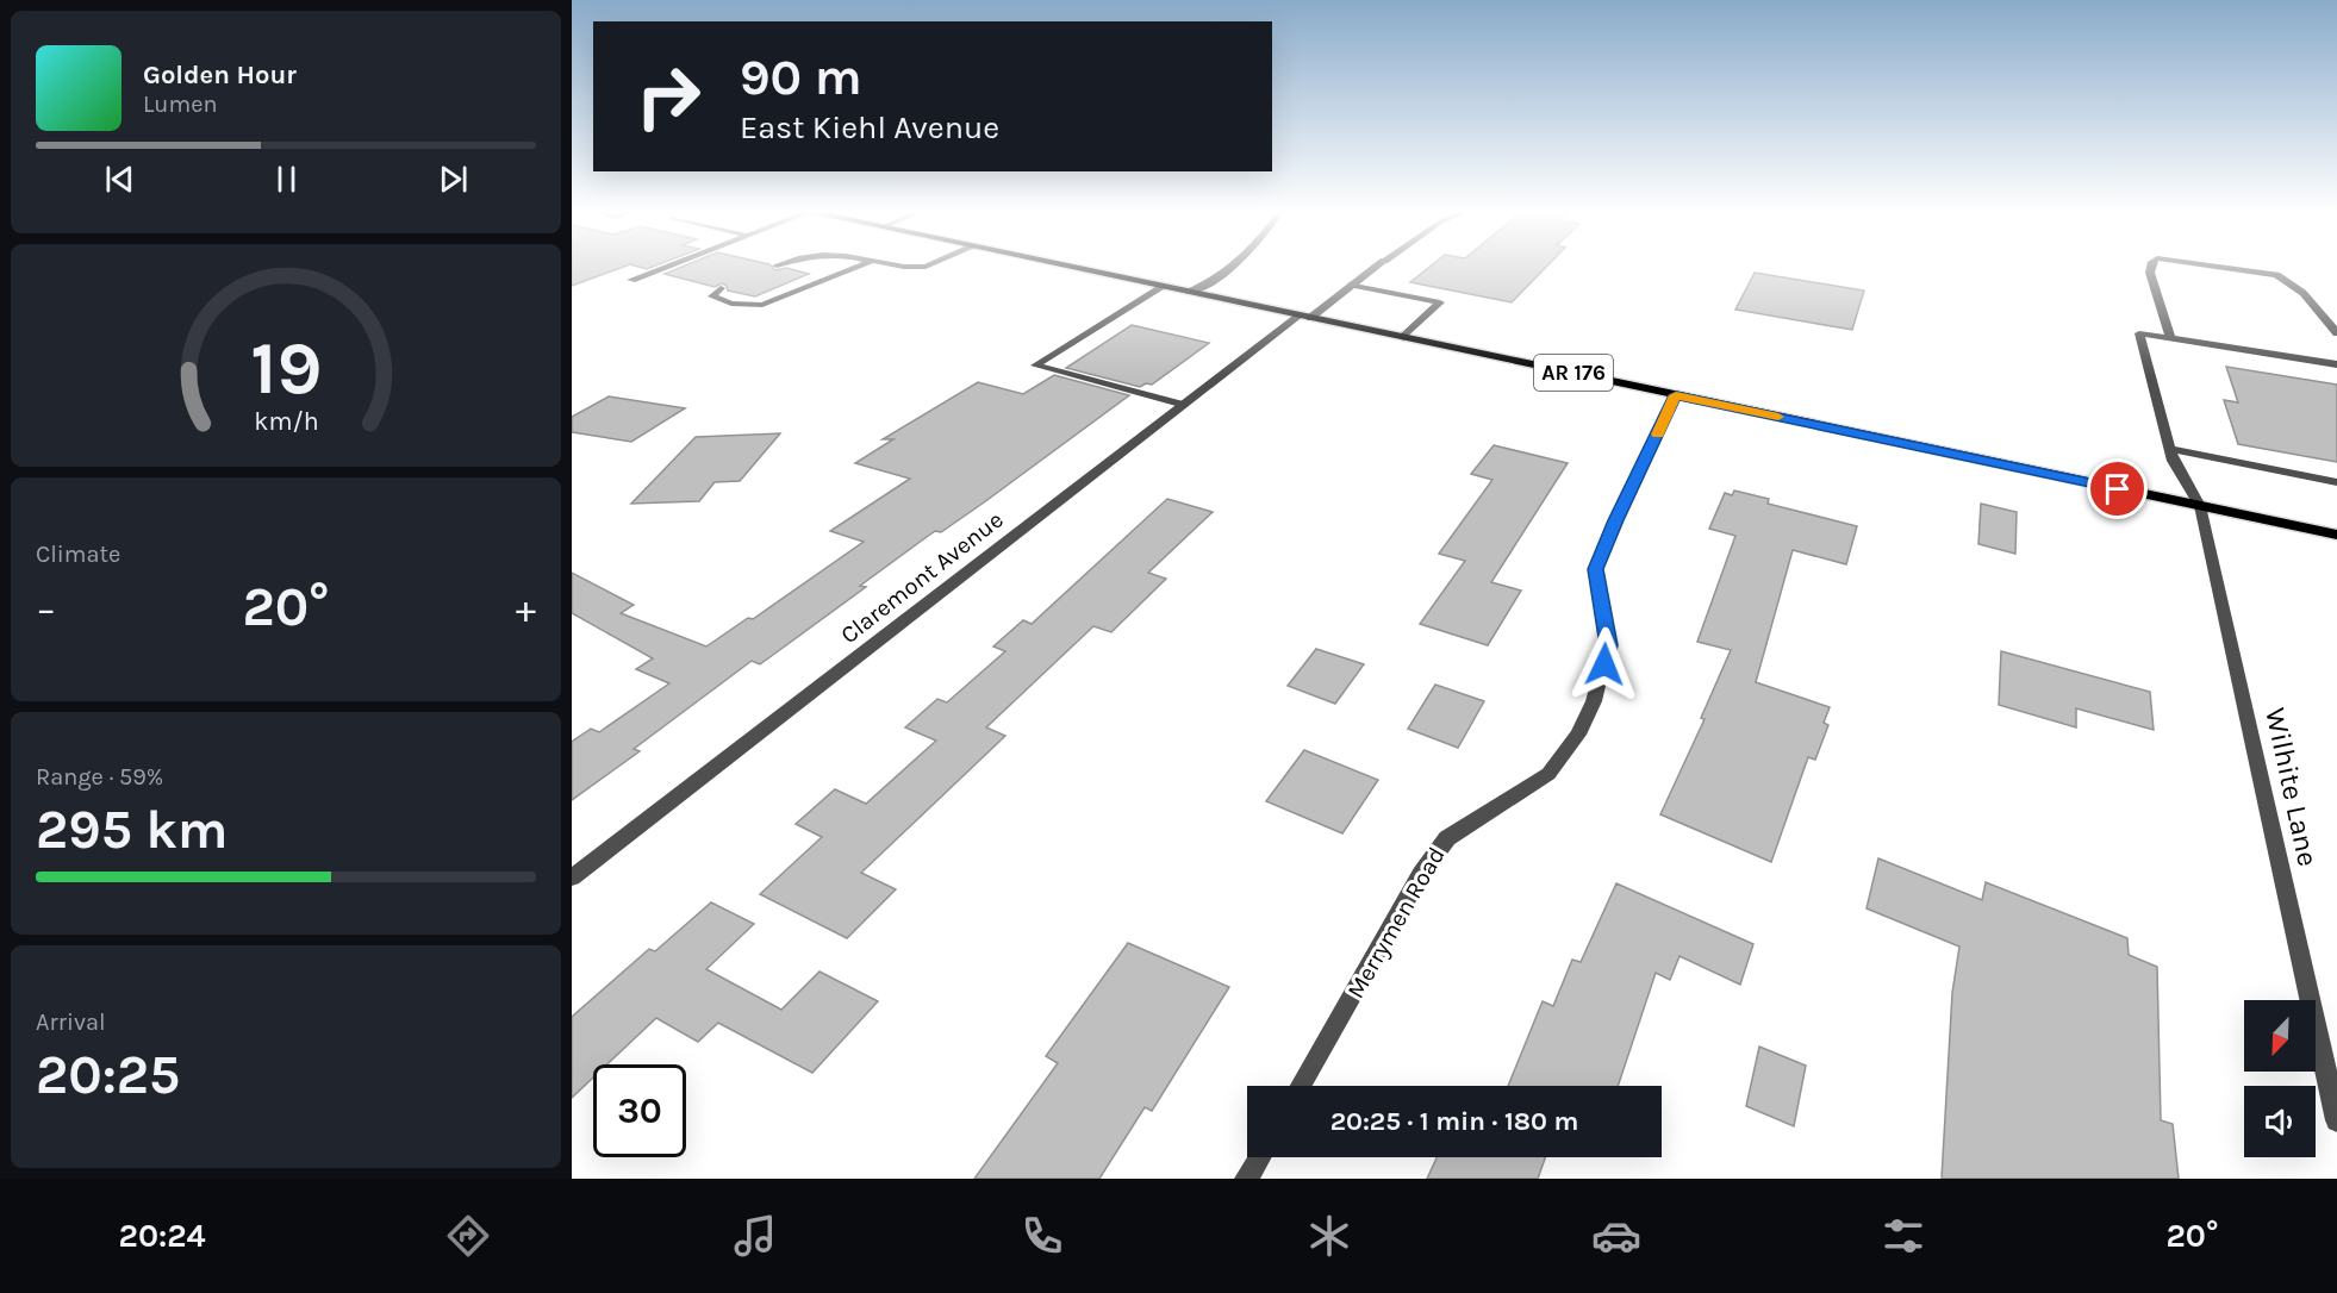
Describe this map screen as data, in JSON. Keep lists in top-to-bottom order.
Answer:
{
  "streets": {
    "main road": ["AR 176"],
    "street": ["Claremont Avenue", "Wilhite Lane", "Merrymen Road"]
  },
  "crossings": [
    ["AR 176", "Claremont Avenue"],
    ["AR 176", "Wilhite Lane"],
    ["AR 176", "Merrymen Road"]
  ],
  "north": "bottom left",
  "page": {
    "turn": ["90 m", "East Kiehl Avenue"],
    "song": ["Golden Hour", "Lumen"],
    "tile": [
      "Climate",
      ["Range · 59%", "295 km"],
      ["Arrival", "20:25"]
    ],
    "heat": ["−", "20°", "+"],
    "limit": "30",
    "trip": "20:25 · 1 min · 180 m",
    "tabs": ["20:24", "20°"],
    "gauge": ["19", "km/h"]
  }
}
